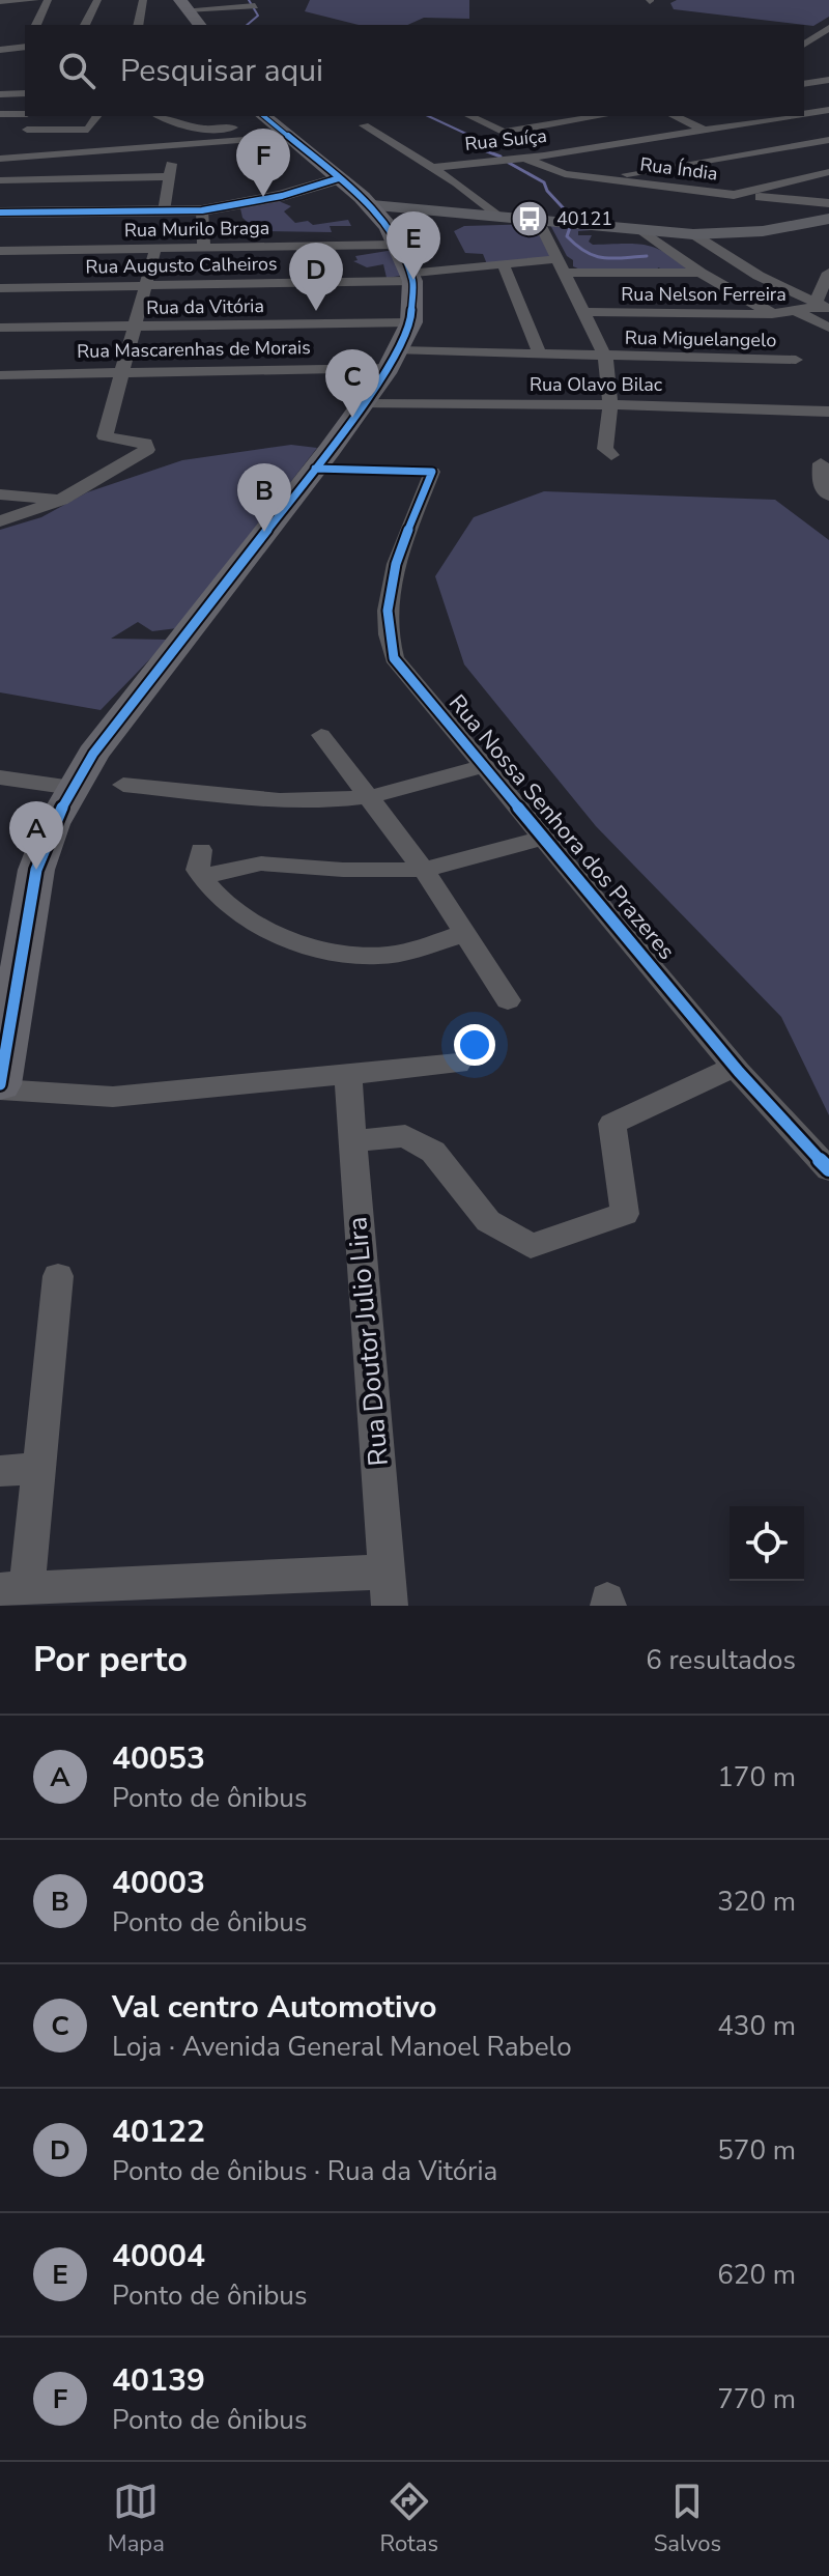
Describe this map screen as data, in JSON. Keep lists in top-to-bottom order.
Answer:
{
  "streets": {
    "street": [
      "Rua Suíça",
      "Rua Índia",
      "Rua Murilo Braga",
      "Rua Augusto Calheiros",
      "Rua Nelson Ferreira",
      "Rua da Vitória",
      "Rua Miguelangelo",
      "Rua Mascarenhas de Morais",
      "Rua Olavo Bilac",
      "Rua Nossa Senhora dos Prazeres",
      "Rua Doutor Julio Lira"
    ]
  },
  "crossings": [
    ["Rua Suíça", "Rua Índia"],
    ["Rua Miguelangelo", "Rua Mascarenhas de Morais"]
  ],
  "places": {
    "bus stop": ["40121"]
  },
  "page": {
    "search": "Pesquisar aqui",
    "pins": [
      "F",
      "E",
      "D",
      "C",
      "B",
      "A"
    ],
    "heading": ["Por perto", "6 resultados"],
    "list": [
      {
        "mark": "A",
        "name": "40053",
        "note": "Ponto de ônibus",
        "value": "170 m"
      },
      {
        "mark": "B",
        "name": "40003",
        "note": "Ponto de ônibus",
        "value": "320 m"
      },
      {
        "mark": "C",
        "name": "Val centro Automotivo",
        "note": "Loja · Avenida General Manoel Rabelo",
        "value": "430 m"
      },
      {
        "mark": "D",
        "name": "40122",
        "note": "Ponto de ônibus · Rua da Vitória",
        "value": "570 m"
      },
      {
        "mark": "E",
        "name": "40004",
        "note": "Ponto de ônibus",
        "value": "620 m"
      },
      {
        "mark": "F",
        "name": "40139",
        "note": "Ponto de ônibus",
        "value": "770 m"
      }
    ],
    "nav": ["Mapa", "Rotas", "Salvos"]
  }
}
